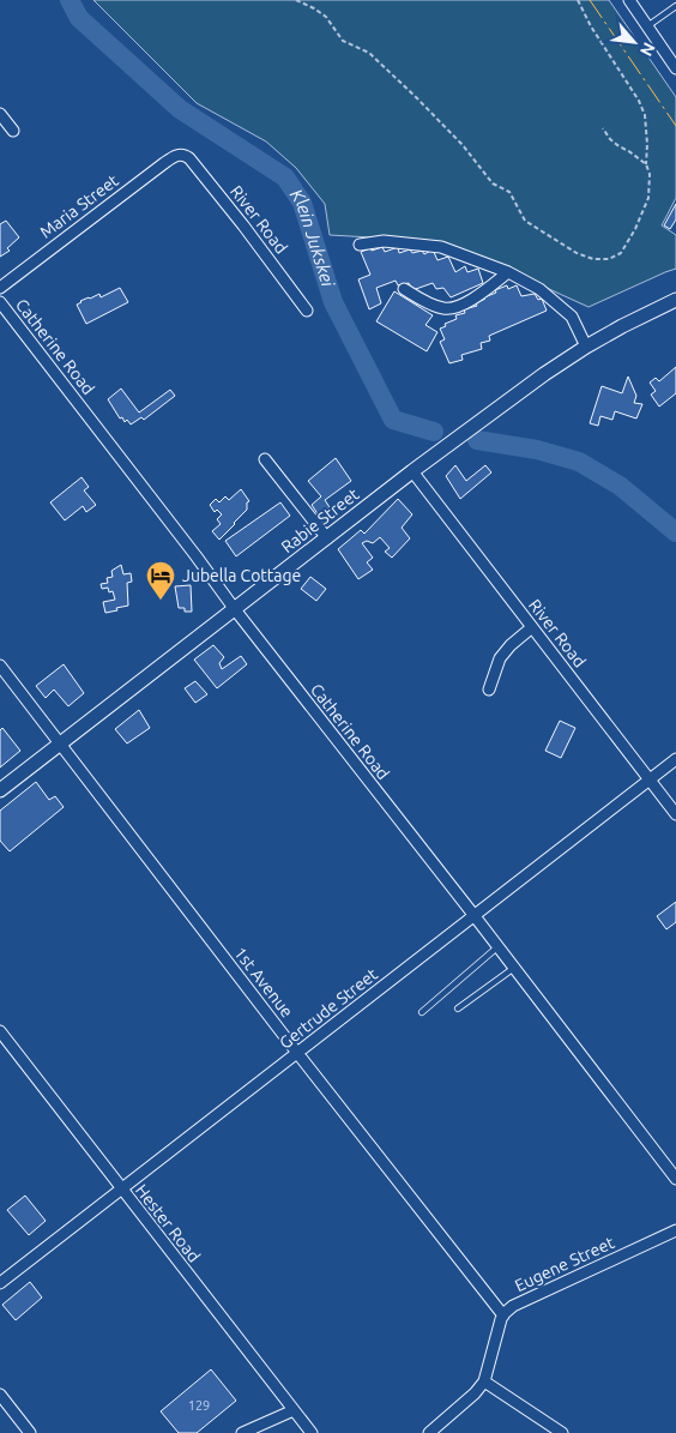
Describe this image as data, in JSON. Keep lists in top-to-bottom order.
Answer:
{
  "streets": {
    "street": [
      "Maria Street",
      "River Road",
      "Catherine Road",
      "Rabie Street",
      "1st Avenue",
      "Gertrude Street",
      "Hester Road",
      "Eugene Street"
    ]
  },
  "crossings": [
    ["Maria Street", "River Road"],
    ["River Road", "Rabie Street"],
    ["River Road", "Gertrude Street"],
    ["Catherine Road", "Rabie Street"],
    ["Catherine Road", "Gertrude Street"],
    ["Rabie Street", "1st Avenue"],
    ["1st Avenue", "Gertrude Street"],
    ["1st Avenue", "Eugene Street"],
    ["Gertrude Street", "Hester Road"]
  ],
  "water": ["Klein Jukskei"],
  "places": {
    "hotel": ["Jubella Cottage"]
  },
  "house_numbers": ["129"],
  "north": "bottom right"
}
